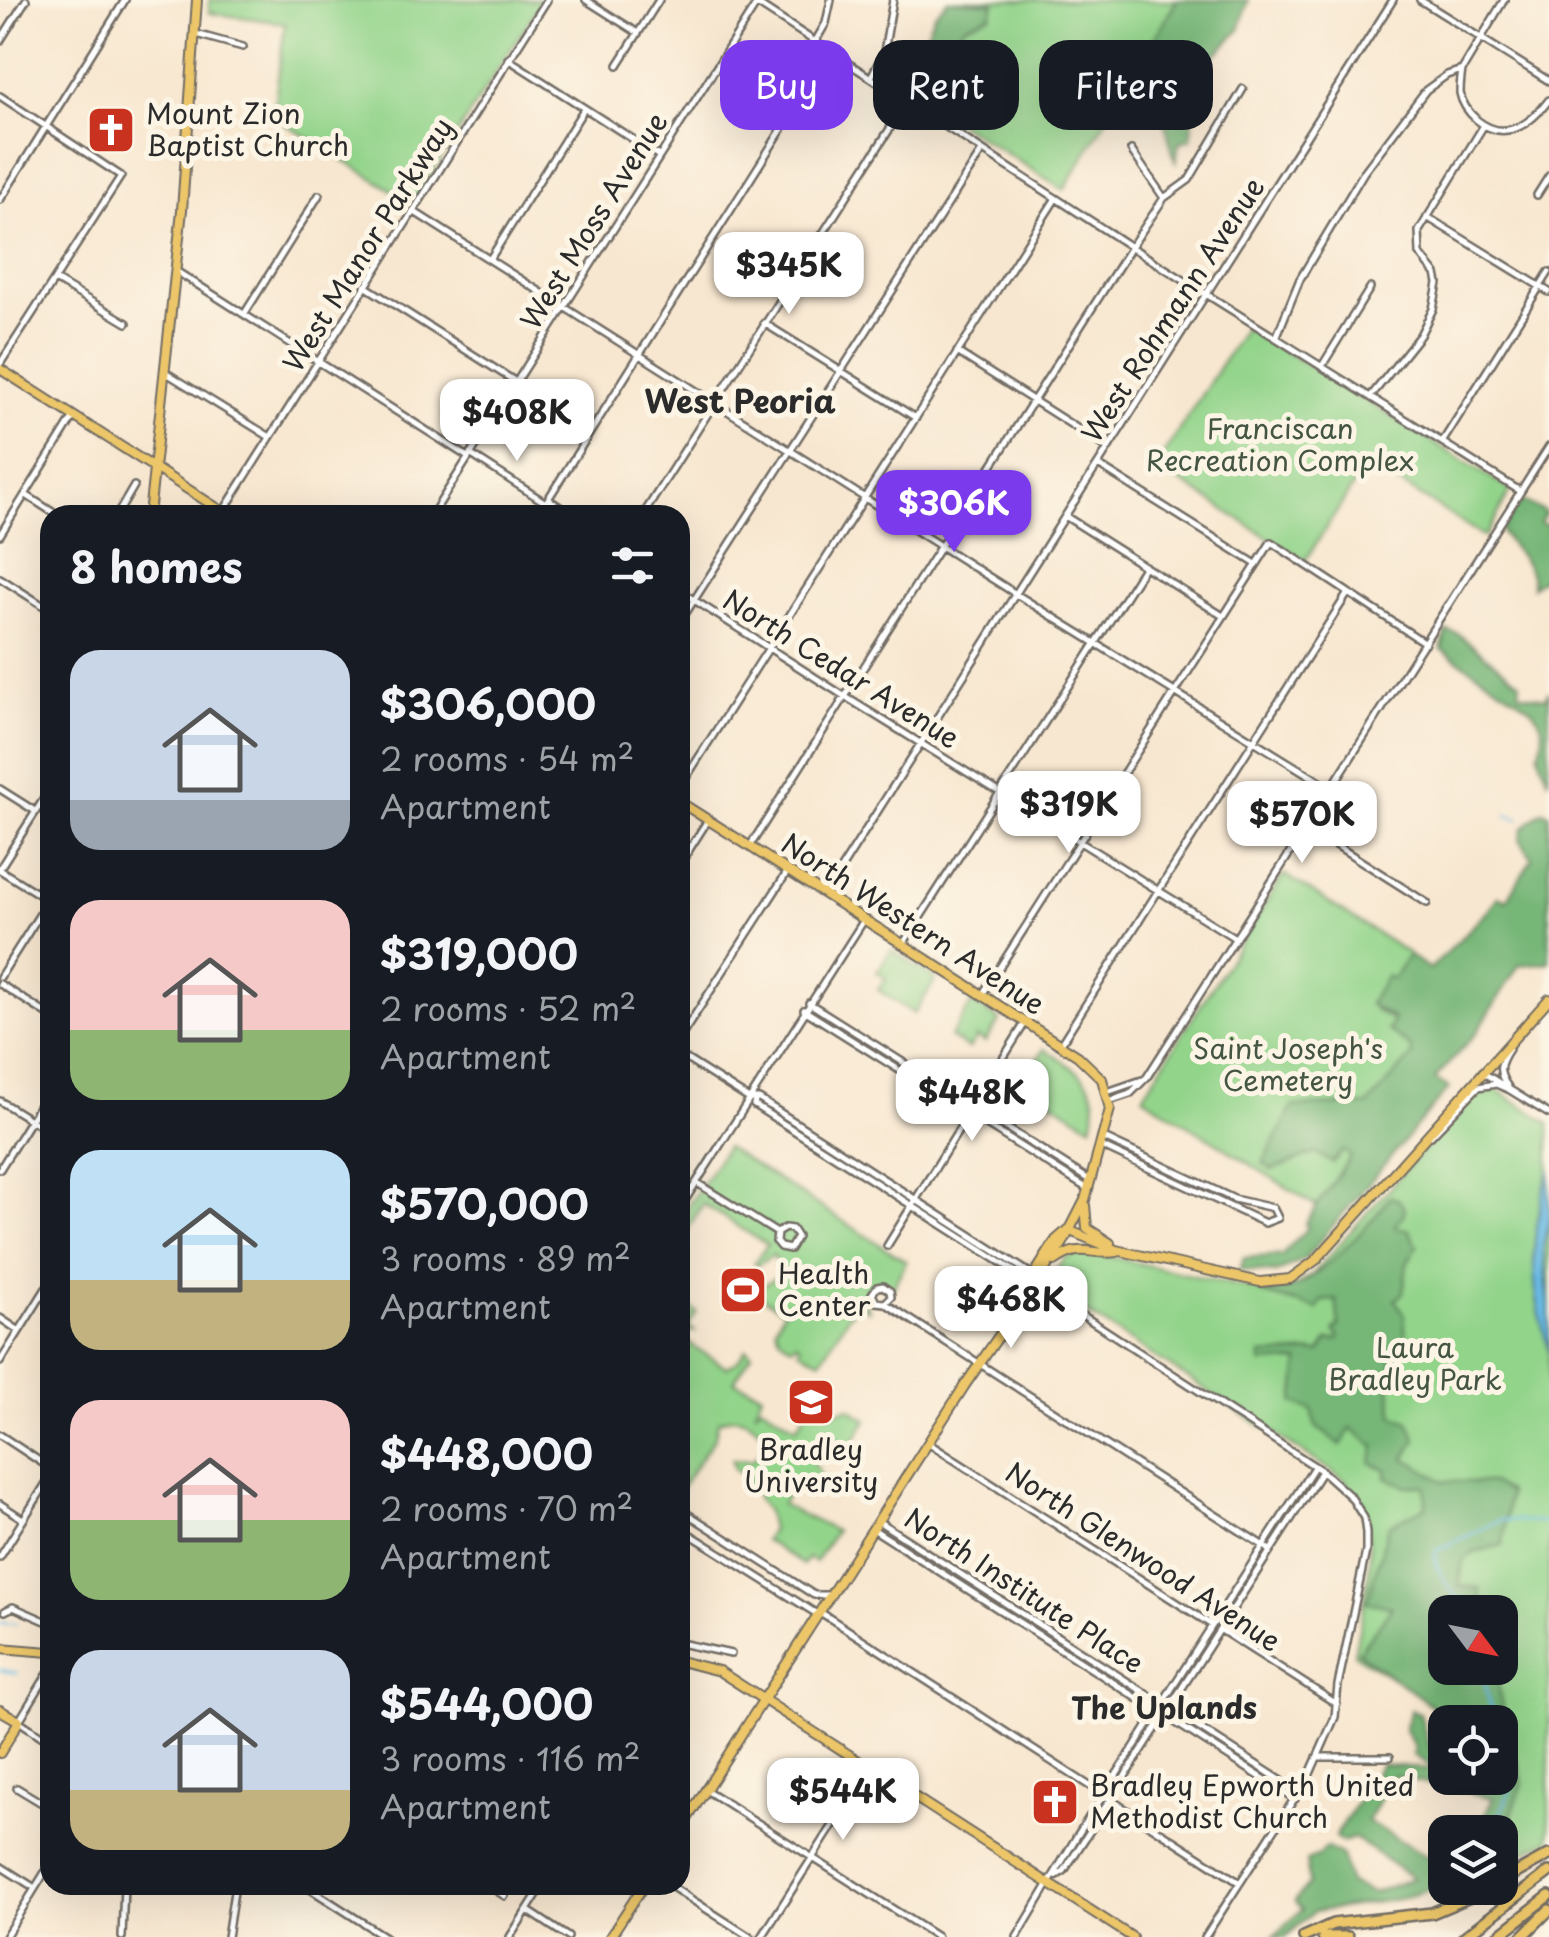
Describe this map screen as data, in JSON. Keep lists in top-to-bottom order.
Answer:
{
  "streets": {
    "main road": ["North Western Avenue"],
    "street": [
      "West Moss Avenue",
      "West Manor Parkway",
      "West Rohmann Avenue",
      "North Cedar Avenue",
      "North Glenwood Avenue",
      "North Institute Place"
    ]
  },
  "crossings": [
    ["West Rohmann Avenue", "North Cedar Avenue"],
    ["West Rohmann Avenue", "North Western Avenue"]
  ],
  "districts": ["West Peoria", "The Uplands"],
  "parks": ["Franciscan Recreation Complex", "Saint Joseph's Cemetery", "Laura Bradley Park"],
  "places": {
    "church": ["Mount Zion Baptist Church", "Bradley Epworth United Methodist Church"],
    "sports": ["Health Center"],
    "school or university": ["Bradley University"]
  },
  "north": "bottom right",
  "page": {
    "chip": ["Buy", "Rent", "Filters"],
    "price": [
      "$345K",
      "$408K",
      "$306K",
      "$319K",
      "$570K",
      "$448K",
      "$468K",
      "$544K"
    ],
    "heading": "8 homes",
    "list": [
      {
        "name": "$306,000",
        "note": "2 rooms · 54 m² · Apartment"
      },
      {
        "name": "$319,000",
        "note": "2 rooms · 52 m² · Apartment"
      },
      {
        "name": "$570,000",
        "note": "3 rooms · 89 m² · Apartment"
      },
      {
        "name": "$448,000",
        "note": "2 rooms · 70 m² · Apartment"
      },
      {
        "name": "$544,000",
        "note": "3 rooms · 116 m² · Apartment"
      }
    ]
  }
}
